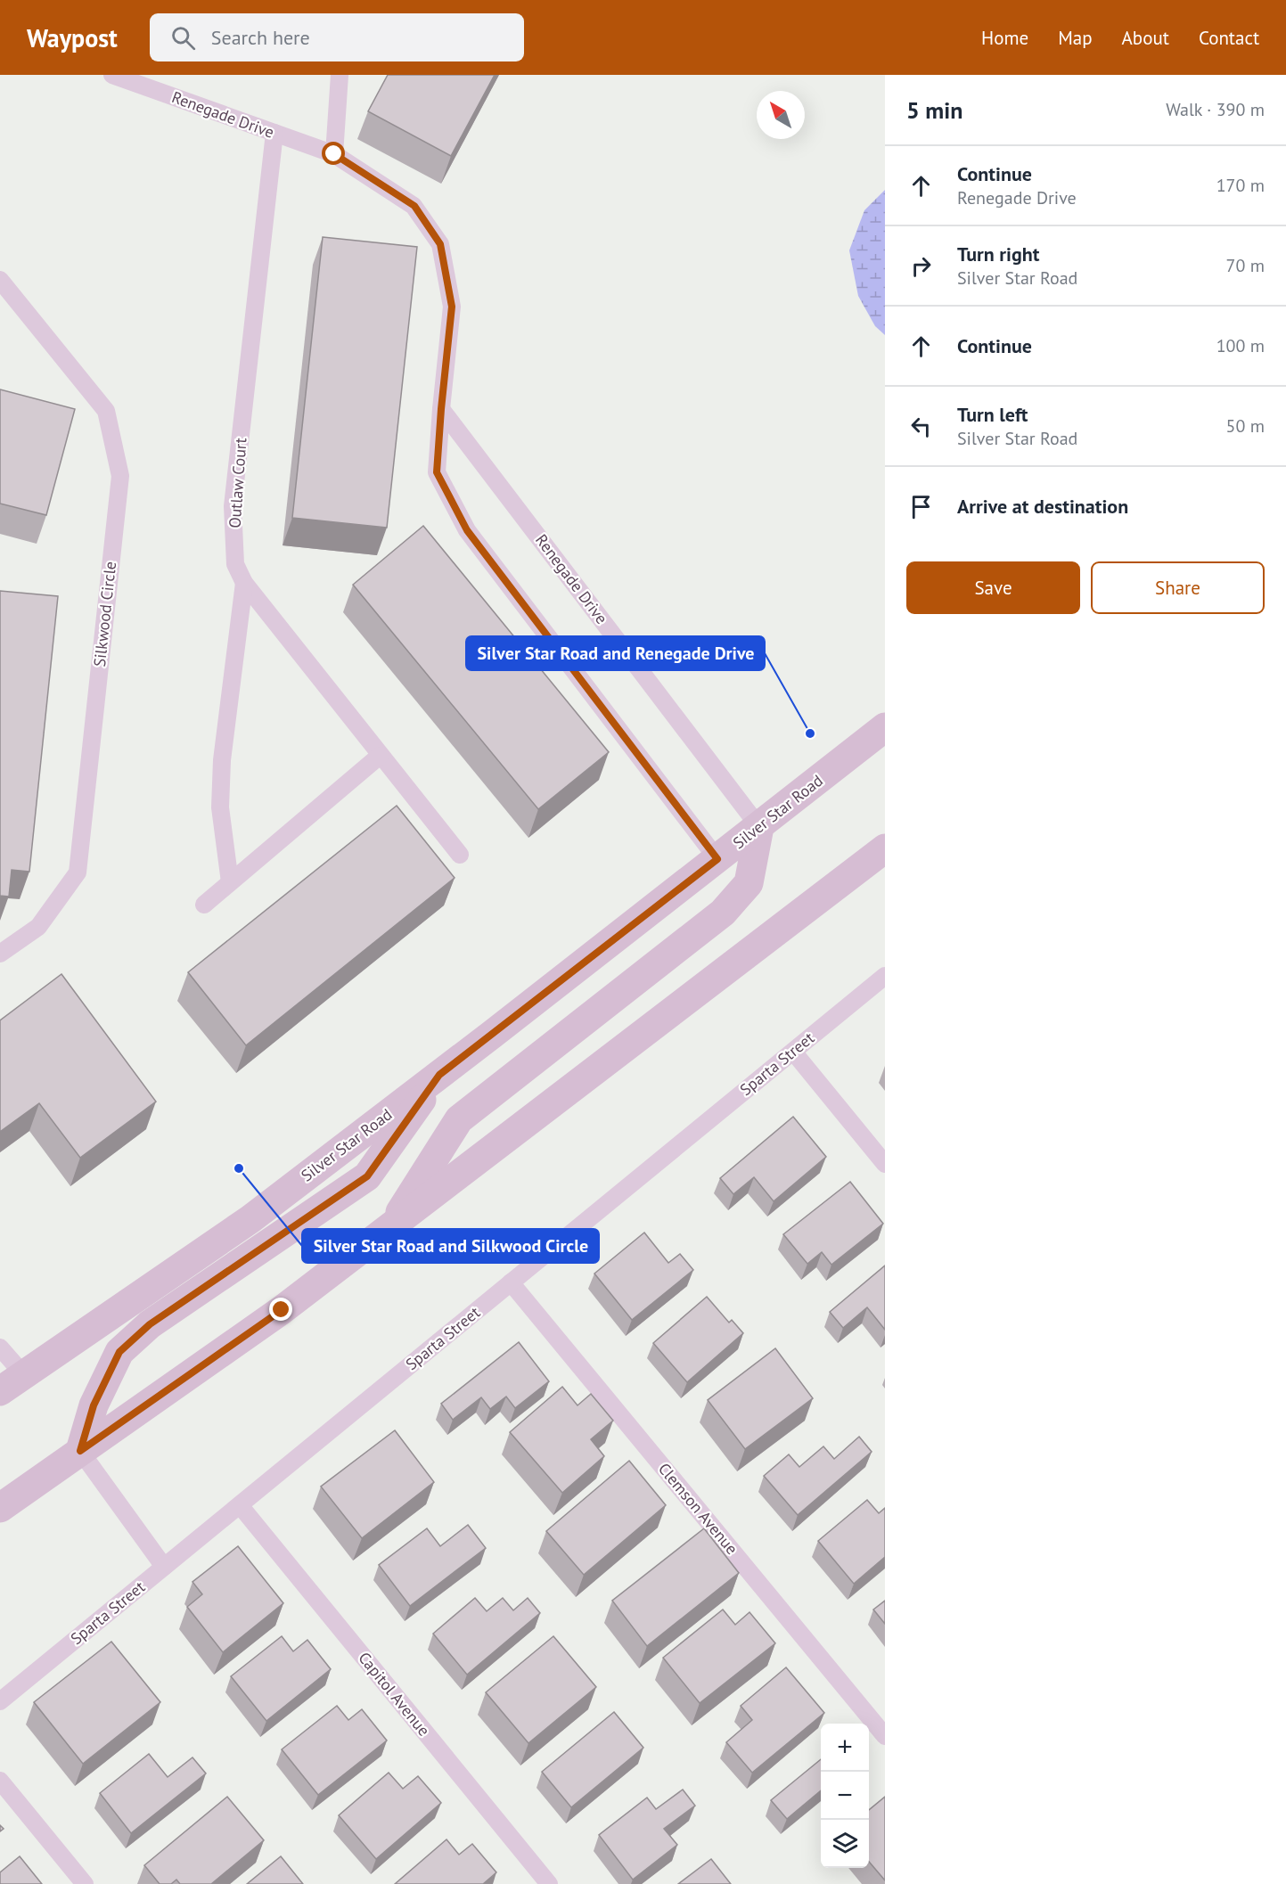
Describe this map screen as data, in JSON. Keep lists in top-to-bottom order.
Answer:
{
  "streets": {
    "main road": ["Silver Star Road"],
    "lane": [
      "Renegade Drive",
      "Outlaw Court",
      "Silkwood Circle",
      "Sparta Street",
      "Clemson Avenue",
      "Capitol Avenue"
    ]
  },
  "crossings": [
    ["Renegade Drive", "Outlaw Court"],
    ["Renegade Drive", "Silver Star Road"],
    ["Sparta Street", "Clemson Avenue"],
    ["Sparta Street", "Capitol Avenue"]
  ],
  "places": ["Silver Star Road and Renegade Drive", "Silver Star Road and Silkwood Circle"],
  "north": "top left",
  "page": {
    "header": "Waypost",
    "search": "Search here",
    "nav": [
      "Home",
      "Map",
      "About",
      "Contact"
    ],
    "heading": ["5 min", "Walk · 390 m"],
    "list": [
      ["Continue", "Renegade Drive", "170 m"],
      ["Turn right", "Silver Star Road", "70 m"],
      ["Continue", "100 m"],
      ["Turn left", "Silver Star Road", "50 m"],
      "Arrive at destination"
    ],
    "buttons": ["Save", "Share"],
    "map_buttons": ["+", "−"]
  }
}
